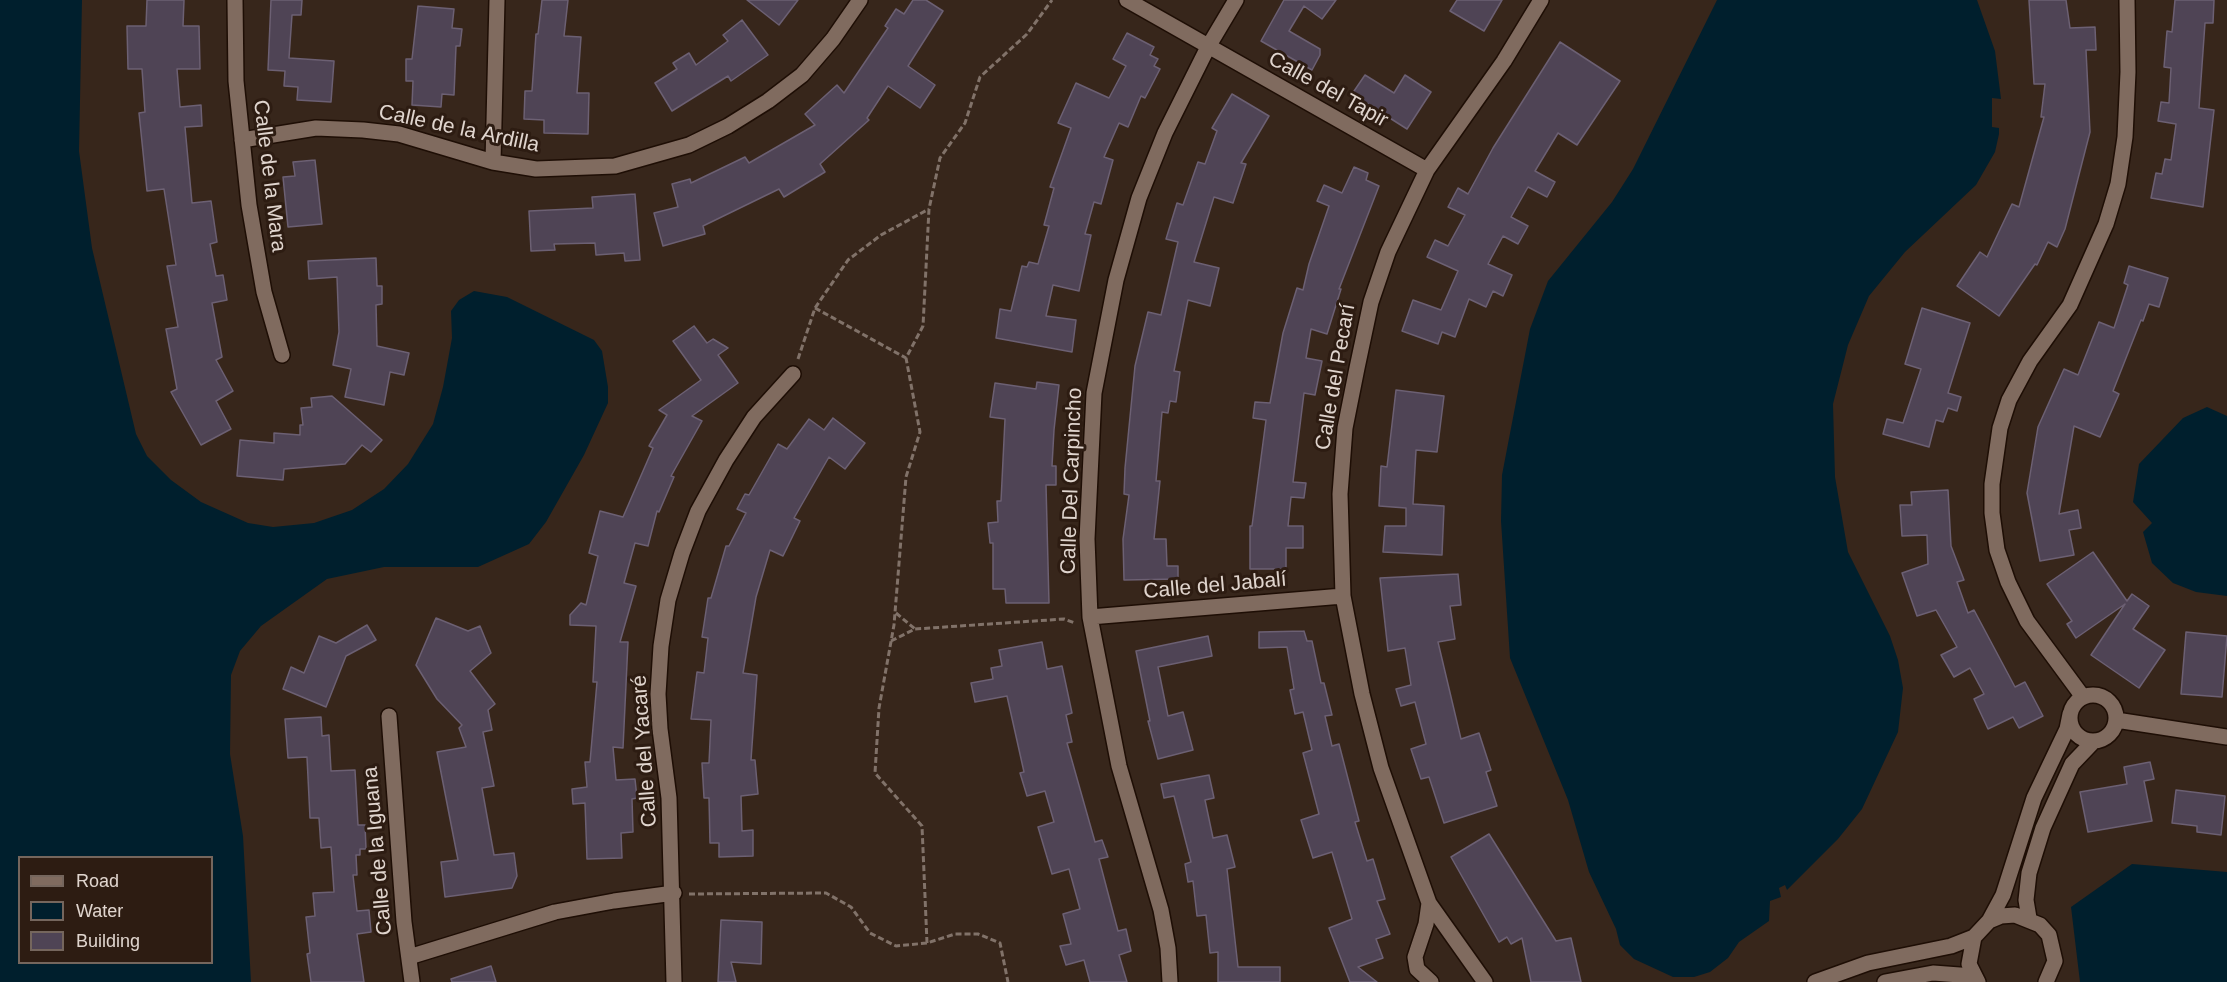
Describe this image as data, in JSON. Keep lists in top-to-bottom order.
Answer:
{
  "streets": {
    "street": [
      "Calle del Tapir",
      "Calle de la Ardilla",
      "Calle de la Mara",
      "Calle del Pecarí",
      "Calle Del Carpincho",
      "Calle del Jabalí",
      "Calle del Yacaré",
      "Calle de la Iguana"
    ]
  },
  "crossings": [
    ["Calle del Tapir", "Calle del Pecarí"],
    ["Calle del Tapir", "Calle Del Carpincho"],
    ["Calle de la Ardilla", "Calle de la Mara"],
    ["Calle del Pecarí", "Calle del Jabalí"],
    ["Calle Del Carpincho", "Calle del Jabalí"]
  ],
  "legend": ["Road", "Water", "Building"]
}
